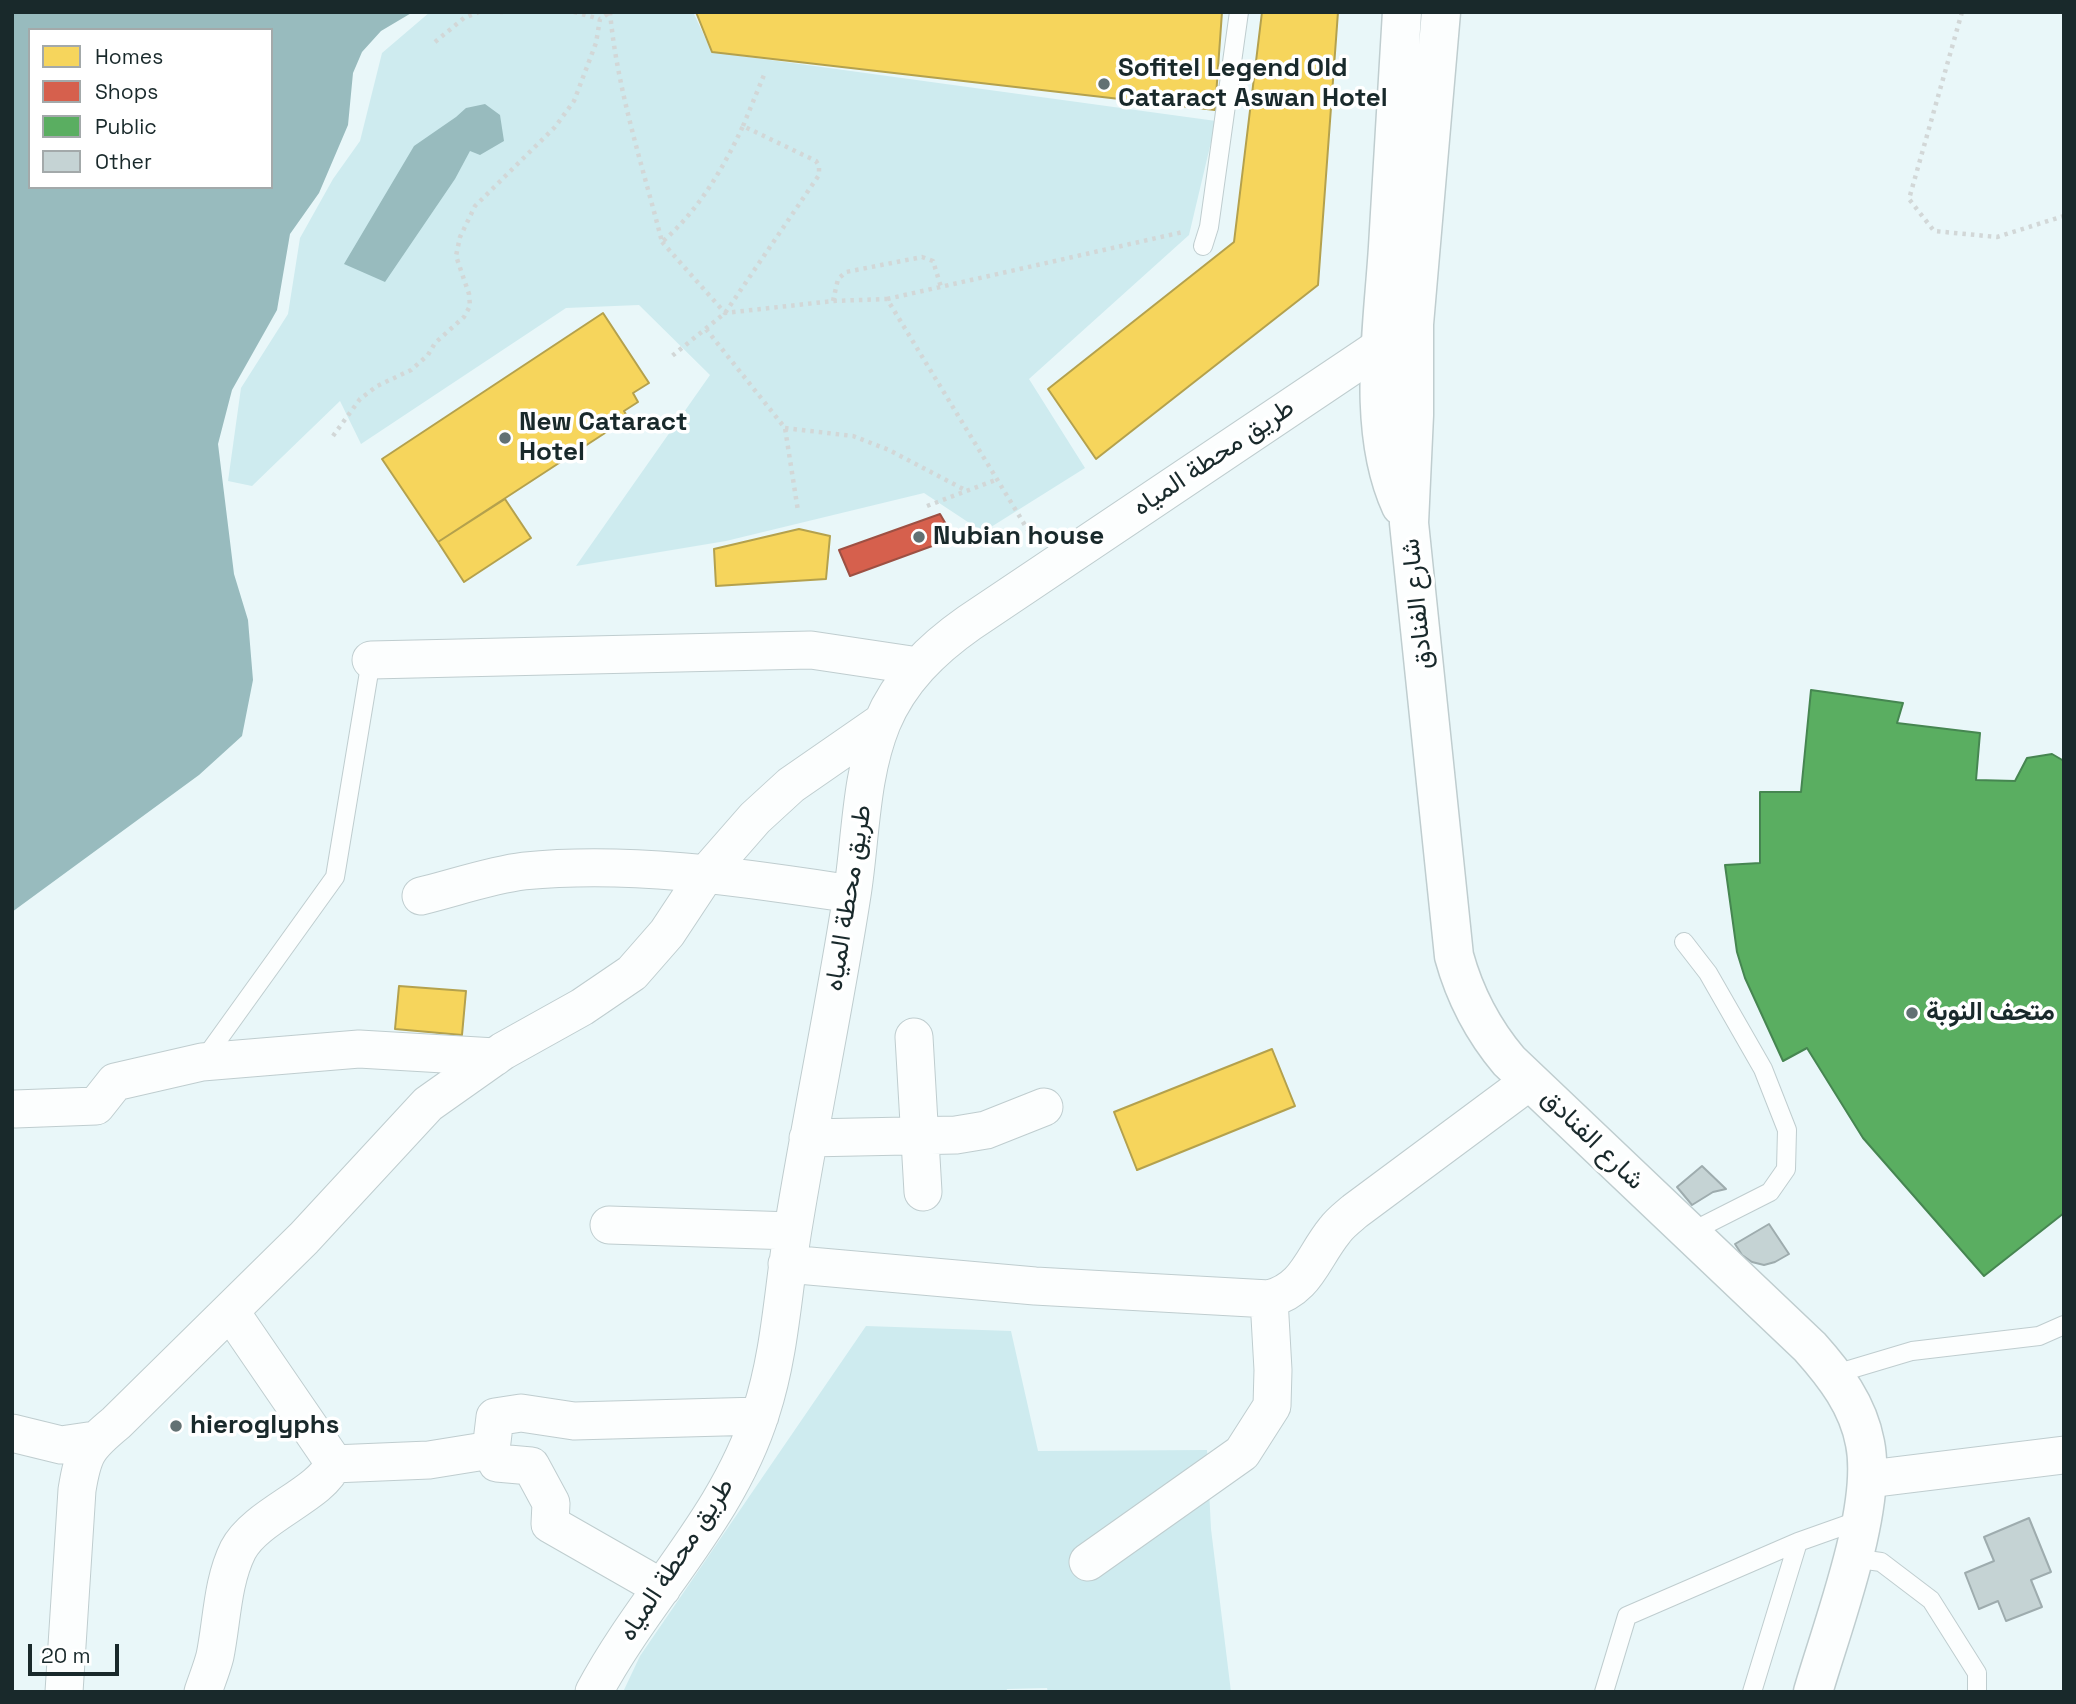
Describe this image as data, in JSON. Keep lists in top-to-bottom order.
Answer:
{
  "streets": {
    "street": ["طريق محطة المياه", "شارع الفنادق"]
  },
  "crossings": [
    ["طريق محطة المياه", "شارع الفنادق"]
  ],
  "places": [
    "Sofitel Legend Old Cataract Aswan Hotel",
    "New Cataract Hotel",
    "Nubian house",
    "متحف النوبة",
    "hieroglyphs"
  ],
  "legend": [
    "Homes",
    "Shops",
    "Public",
    "Other"
  ],
  "scale_bar": "20 m"
}
